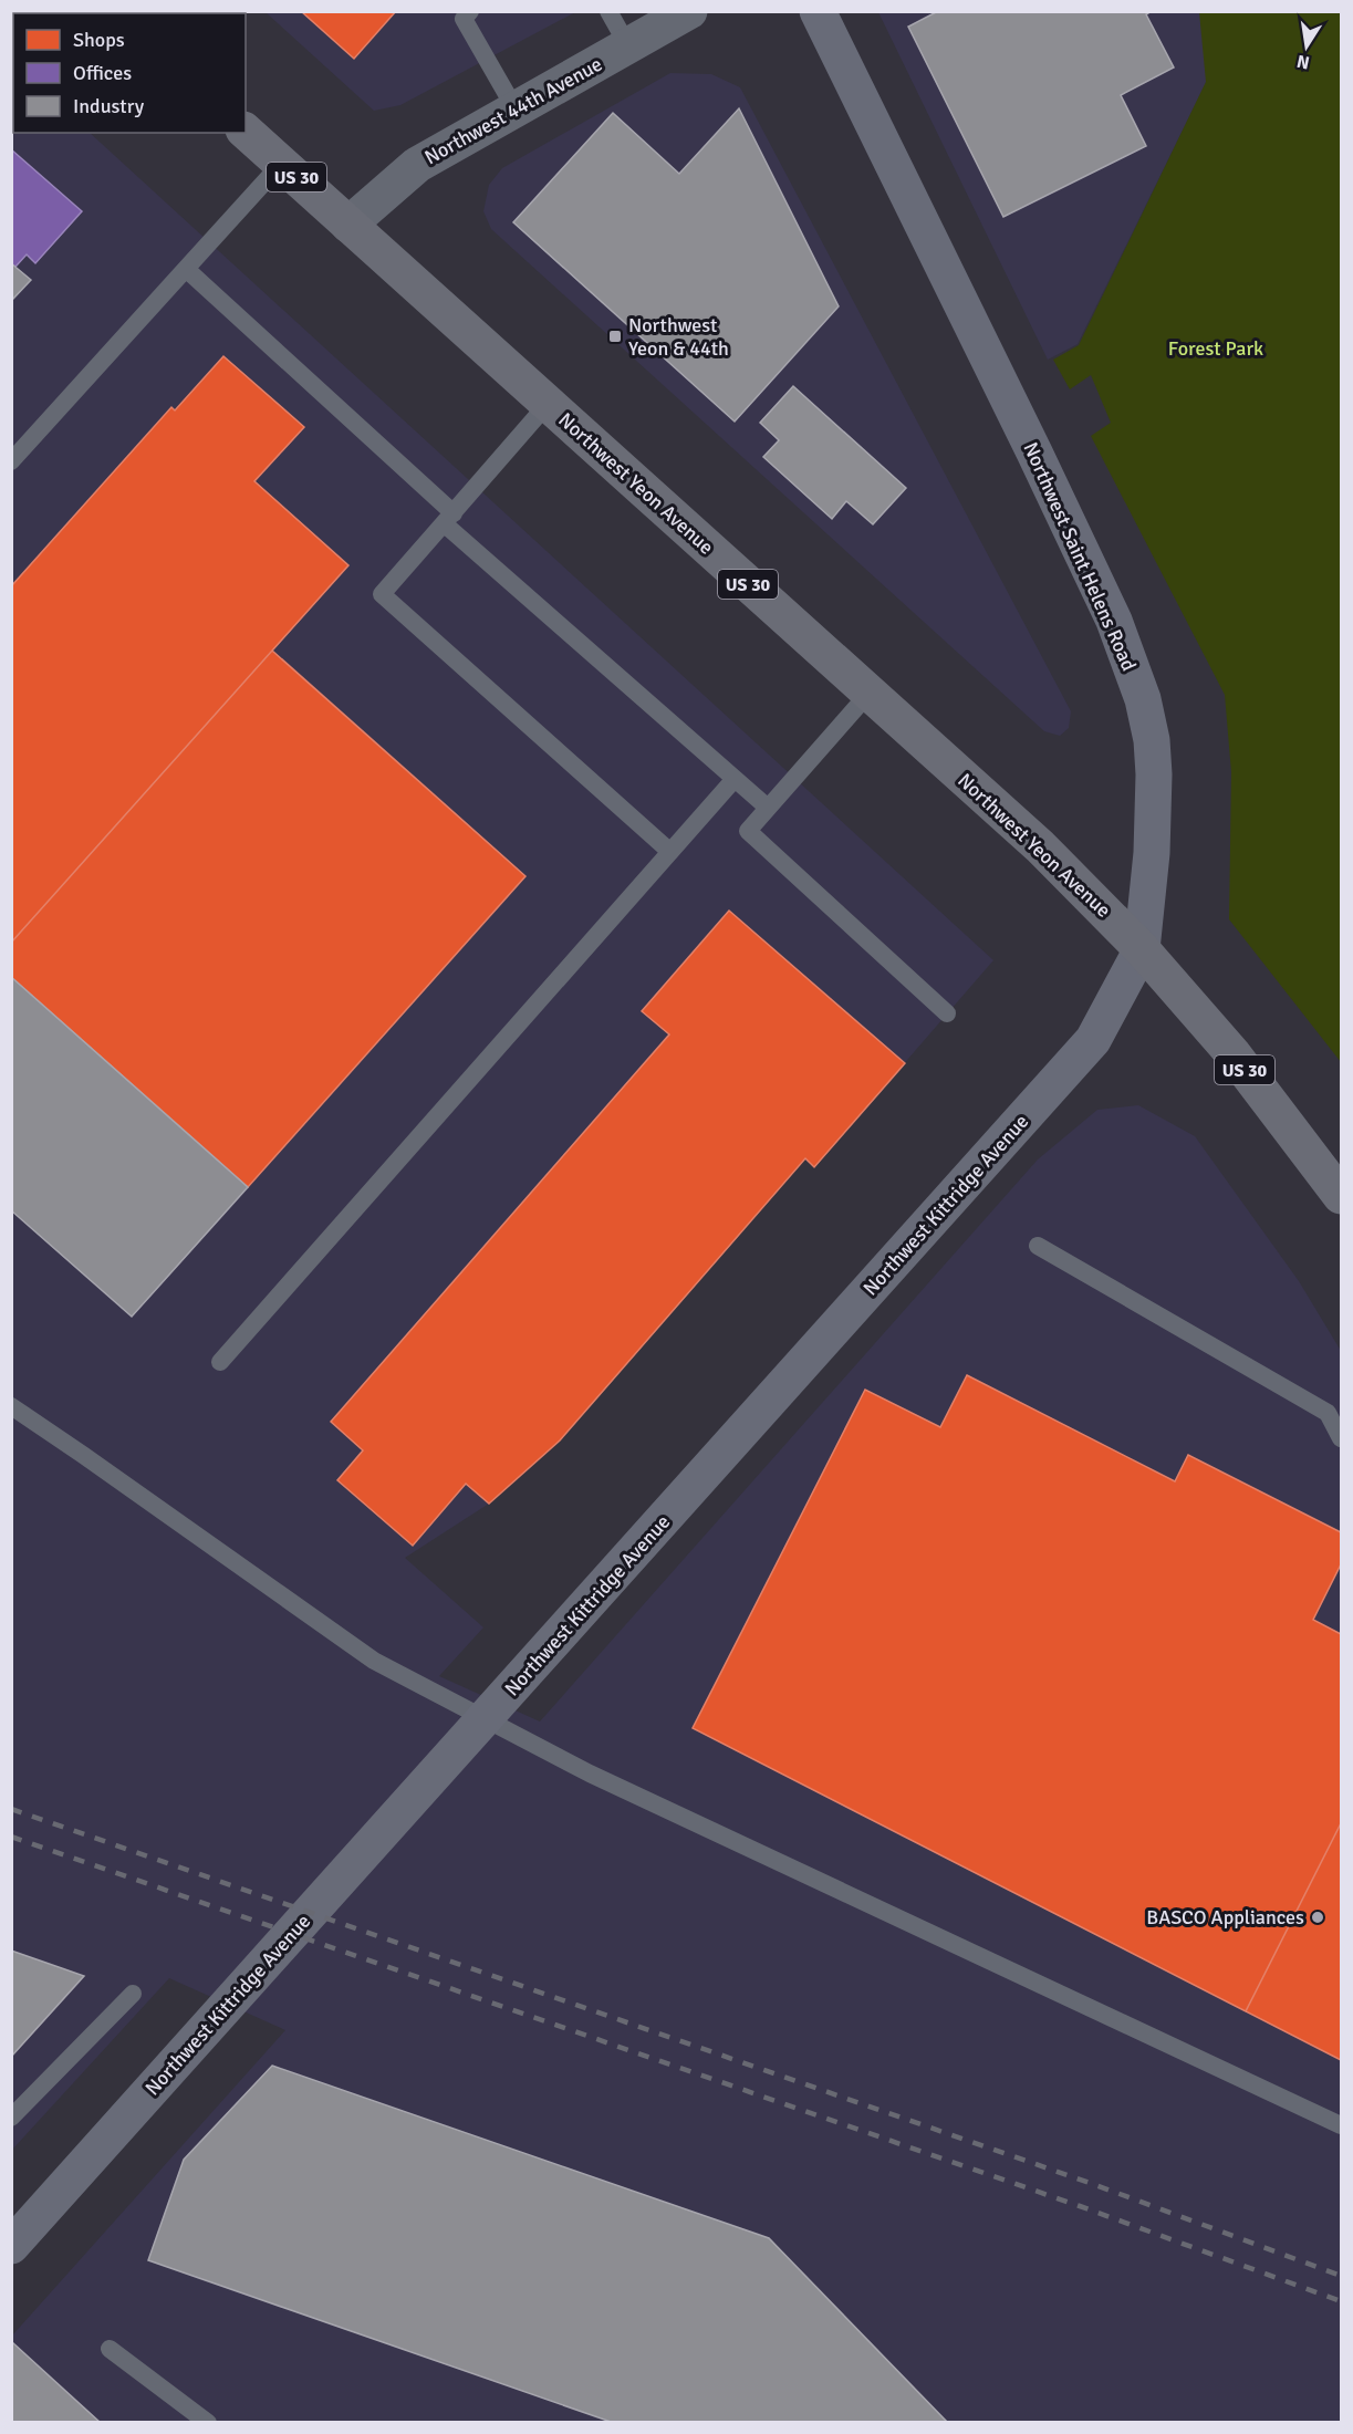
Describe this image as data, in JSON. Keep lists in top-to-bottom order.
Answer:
{
  "streets": {
    "highway": ["US 30", "Northwest Yeon Avenue"],
    "main road": ["Northwest Saint Helens Road", "Northwest Kittridge Avenue"],
    "street": ["Northwest 44th Avenue"]
  },
  "crossings": [
    ["Northwest 44th Avenue", "Northwest Yeon Avenue"],
    ["US 30", "Northwest Yeon Avenue"],
    ["US 30", "Northwest Saint Helens Road"],
    ["US 30", "Northwest Kittridge Avenue"],
    ["Northwest Yeon Avenue", "Northwest Saint Helens Road"],
    ["Northwest Yeon Avenue", "Northwest Kittridge Avenue"],
    ["Northwest Saint Helens Road", "Northwest Kittridge Avenue"]
  ],
  "parks": ["Forest Park"],
  "places": {
    "transit": ["Northwest Yeon & 44th"],
    "other": ["BASCO Appliances"]
  },
  "legend": ["Shops", "Offices", "Industry"],
  "north": "bottom"
}
